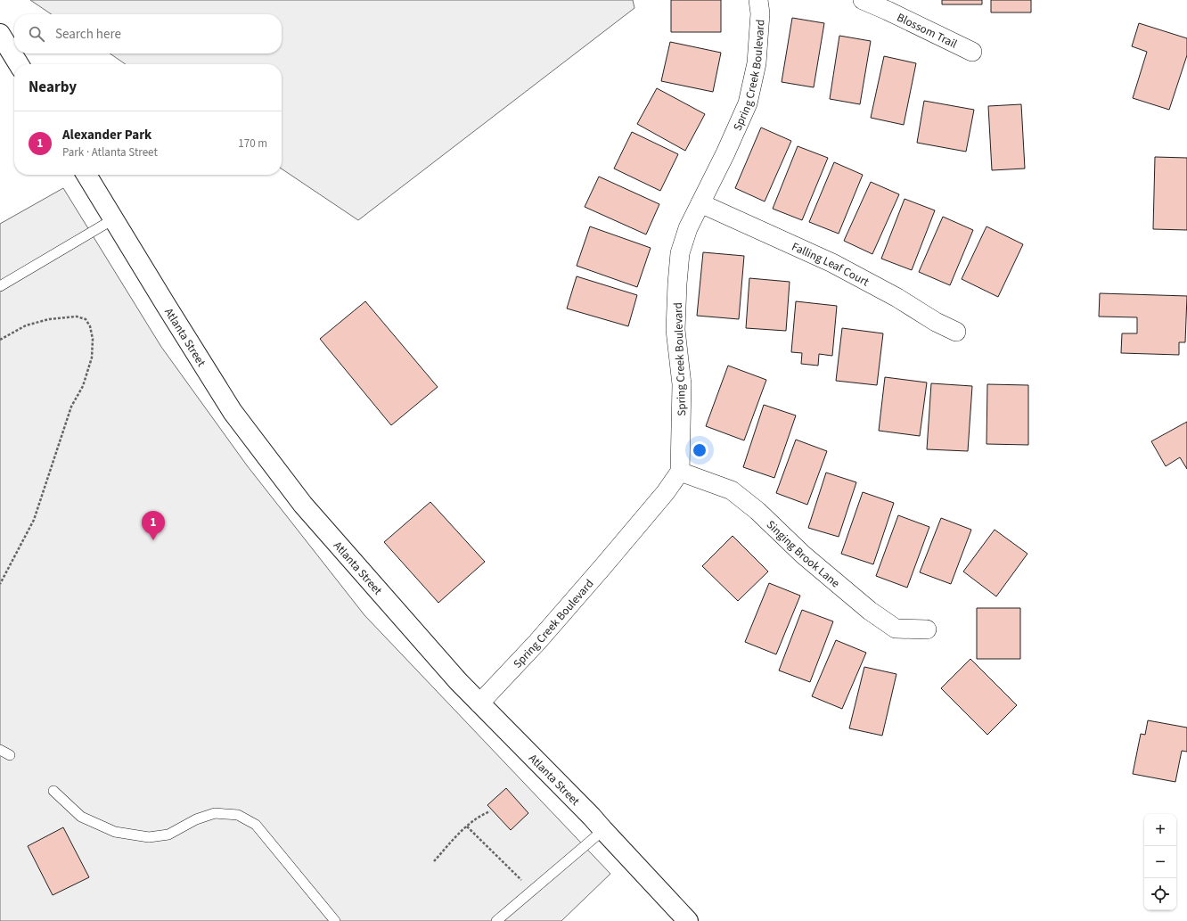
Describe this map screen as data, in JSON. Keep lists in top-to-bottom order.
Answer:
{
  "streets": {
    "main road": ["Atlanta Street"],
    "street": [
      "Blossom Trail",
      "Spring Creek Boulevard",
      "Falling Leaf Court",
      "Singing Brook Lane"
    ]
  },
  "crossings": [
    ["Spring Creek Boulevard", "Falling Leaf Court"],
    ["Spring Creek Boulevard", "Atlanta Street"],
    ["Spring Creek Boulevard", "Singing Brook Lane"]
  ],
  "page": {
    "search": "Search here",
    "heading": "Nearby",
    "list": [
      {
        "mark": "1",
        "name": "Alexander Park",
        "note": "Park · Atlanta Street",
        "value": "170 m"
      }
    ],
    "pins": "1",
    "map_buttons": ["+", "−"]
  }
}
